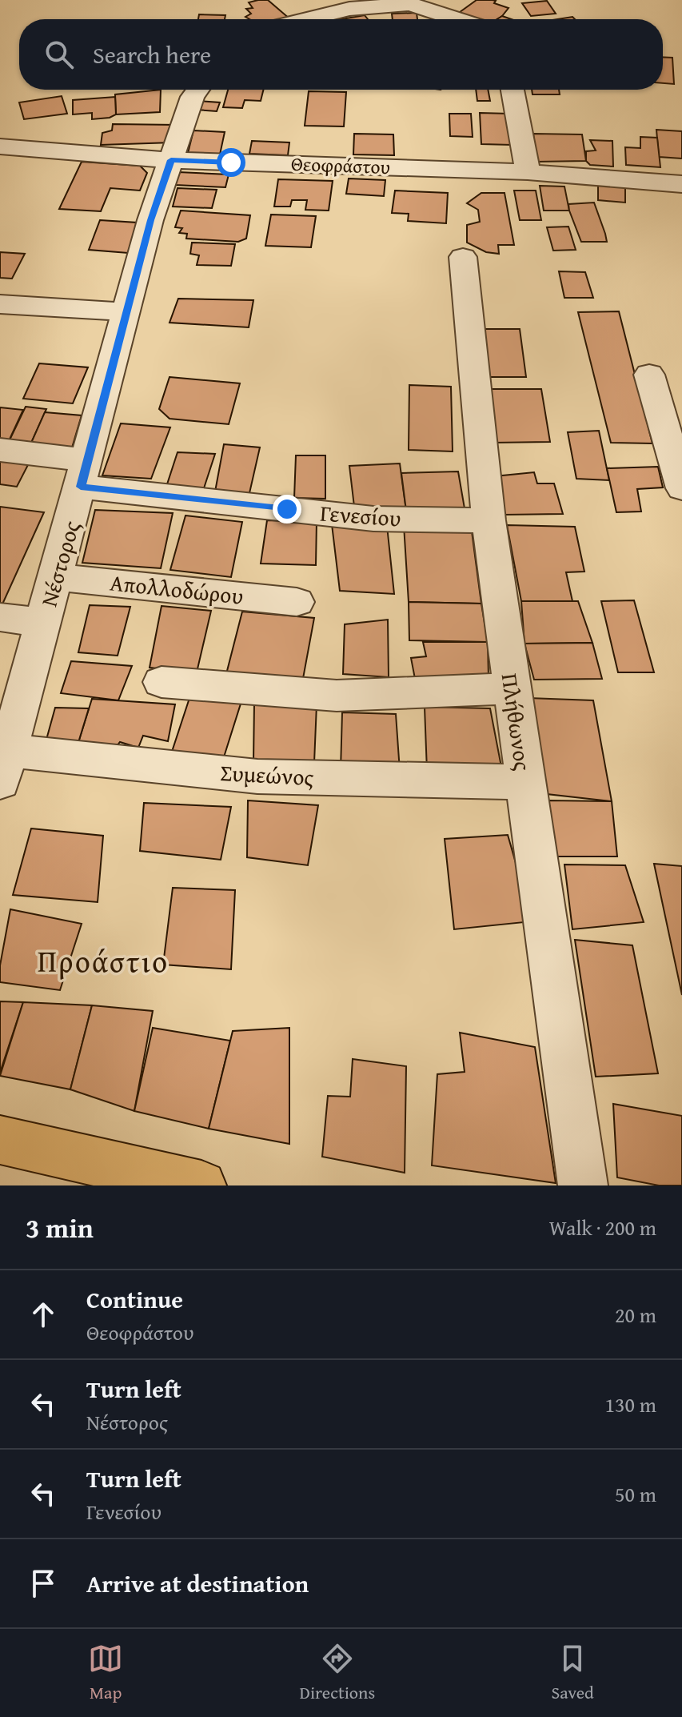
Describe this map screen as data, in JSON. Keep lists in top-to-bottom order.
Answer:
{
  "streets": {
    "street": [
      "Θεοφράστου",
      "Γενεσίου",
      "Νέστορος",
      "Απολλοδώρου",
      "Πλήθωνος",
      "Συμεώνος"
    ]
  },
  "crossings": [
    ["Θεοφράστου", "Νέστορος"],
    ["Γενεσίου", "Νέστορος"],
    ["Γενεσίου", "Πλήθωνος"],
    ["Νέστορος", "Απολλοδώρου"],
    ["Νέστορος", "Συμεώνος"],
    ["Πλήθωνος", "Συμεώνος"]
  ],
  "districts": ["Προάστιο"],
  "page": {
    "search": "Search here",
    "heading": ["3 min", "Walk · 200 m"],
    "list": [
      ["Continue", "Θεοφράστου", "20 m"],
      ["Turn left", "Νέστορος", "130 m"],
      ["Turn left", "Γενεσίου", "50 m"],
      "Arrive at destination"
    ],
    "nav": ["Map", "Directions", "Saved"]
  }
}
